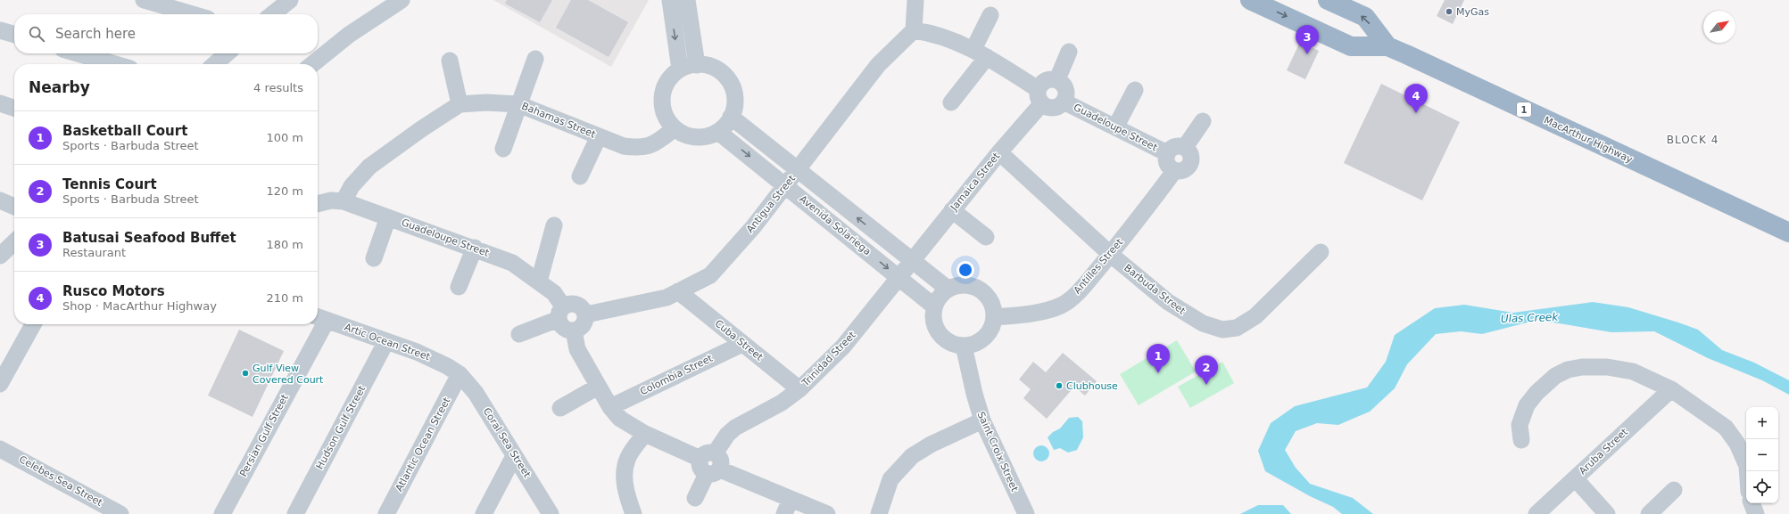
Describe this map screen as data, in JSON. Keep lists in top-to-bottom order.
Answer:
{
  "streets": {
    "highway": ["1", "MacArthur Highway"],
    "street": [
      "Bahamas Street",
      "Guadeloupe Street",
      "Jamaica Street",
      "Antigua Street",
      "Avenida Solariega",
      "Antilles Street",
      "Barbuda Street",
      "Cuba Street",
      "Artic Ocean Street",
      "Trinidad Street",
      "Colombia Street",
      "Hudson Gulf Street",
      "Persian Gulf Street",
      "Coral Sea Street",
      "Atlantic Ocean Street",
      "Saint Croix Street",
      "Aruba Street",
      "Celebes Sea Street"
    ]
  },
  "crossings": [
    ["Bahamas Street", "Guadeloupe Street"],
    ["Bahamas Street", "Avenida Solariega"],
    ["Guadeloupe Street", "Jamaica Street"],
    ["Guadeloupe Street", "Antigua Street"],
    ["Guadeloupe Street", "Antilles Street"],
    ["Jamaica Street", "Avenida Solariega"],
    ["Jamaica Street", "Barbuda Street"],
    ["Jamaica Street", "Trinidad Street"],
    ["Antigua Street", "Avenida Solariega"],
    ["Antigua Street", "Cuba Street"],
    ["Avenida Solariega", "Antilles Street"],
    ["Avenida Solariega", "Trinidad Street"],
    ["Avenida Solariega", "Saint Croix Street"],
    ["Antilles Street", "Barbuda Street"],
    ["Antilles Street", "Saint Croix Street"],
    ["Cuba Street", "Trinidad Street"],
    ["Cuba Street", "Colombia Street"],
    ["Artic Ocean Street", "Hudson Gulf Street"],
    ["Artic Ocean Street", "Coral Sea Street"],
    ["Artic Ocean Street", "Atlantic Ocean Street"],
    ["Coral Sea Street", "Atlantic Ocean Street"]
  ],
  "districts": ["BLOCK 4"],
  "water": ["Ulas Creek"],
  "places": ["MyGas", "Gulf View Covered Court", "Clubhouse"],
  "north": "top right",
  "page": {
    "search": "Search here",
    "pins": [
      "3",
      "4",
      "1",
      "2"
    ],
    "heading": ["Nearby", "4 results"],
    "list": [
      {
        "mark": "1",
        "name": "Basketball Court",
        "note": "Sports · Barbuda Street",
        "value": "100 m"
      },
      {
        "mark": "2",
        "name": "Tennis Court",
        "note": "Sports · Barbuda Street",
        "value": "120 m"
      },
      {
        "mark": "3",
        "name": "Batusai Seafood Buffet",
        "note": "Restaurant",
        "value": "180 m"
      },
      {
        "mark": "4",
        "name": "Rusco Motors",
        "note": "Shop · MacArthur Highway",
        "value": "210 m"
      }
    ],
    "map_buttons": ["+", "−"]
  }
}
